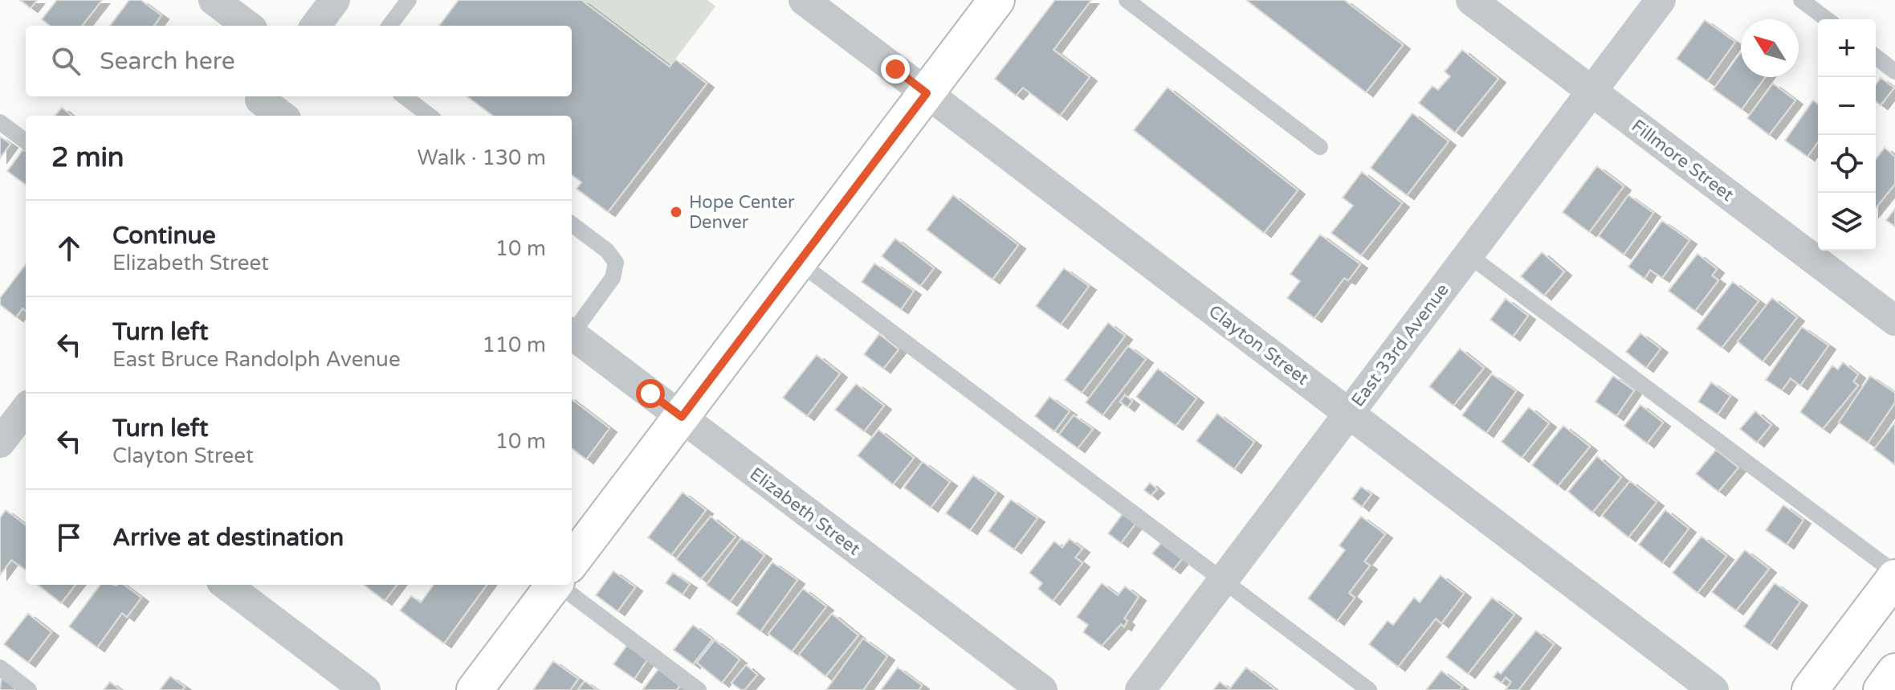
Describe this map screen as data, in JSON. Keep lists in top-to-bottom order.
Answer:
{
  "streets": {
    "street": [
      "Fillmore Street",
      "Clayton Street",
      "East 33rd Avenue",
      "Elizabeth Street"
    ]
  },
  "crossings": [
    ["Fillmore Street", "East 33rd Avenue"],
    ["Clayton Street", "East 33rd Avenue"]
  ],
  "places": ["Hope Center Denver"],
  "north": "top left",
  "page": {
    "map_buttons": ["+", "−"],
    "search": "Search here",
    "heading": ["2 min", "Walk · 130 m"],
    "list": [
      ["Continue", "Elizabeth Street", "10 m"],
      ["Turn left", "East Bruce Randolph Avenue", "110 m"],
      ["Turn left", "Clayton Street", "10 m"],
      "Arrive at destination"
    ]
  }
}
